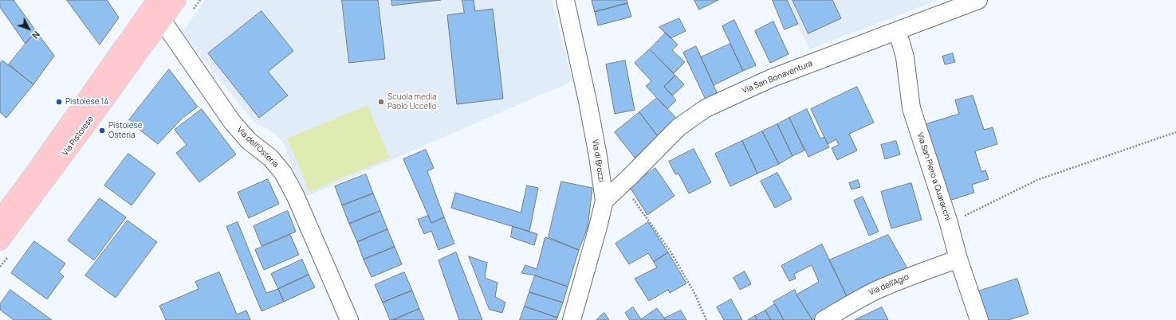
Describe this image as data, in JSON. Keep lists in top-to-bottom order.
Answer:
{
  "streets": {
    "main road": ["Via Pistoiese"],
    "street": [
      "Via San Bonaventura",
      "Via dell'Osteria",
      "Via di Brozzi",
      "Via San Piero a Quaracchi",
      "Via dell'Agio"
    ]
  },
  "crossings": [
    ["Via San Bonaventura", "Via di Brozzi"],
    ["Via San Bonaventura", "Via San Piero a Quaracchi"],
    ["Via Pistoiese", "Via dell'Osteria"],
    ["Via San Piero a Quaracchi", "Via dell'Agio"]
  ],
  "places": ["Pistoiese 14", "Scuola media Paolo Uccello", "Pistoiese Osteria"],
  "north": "bottom right"
}
